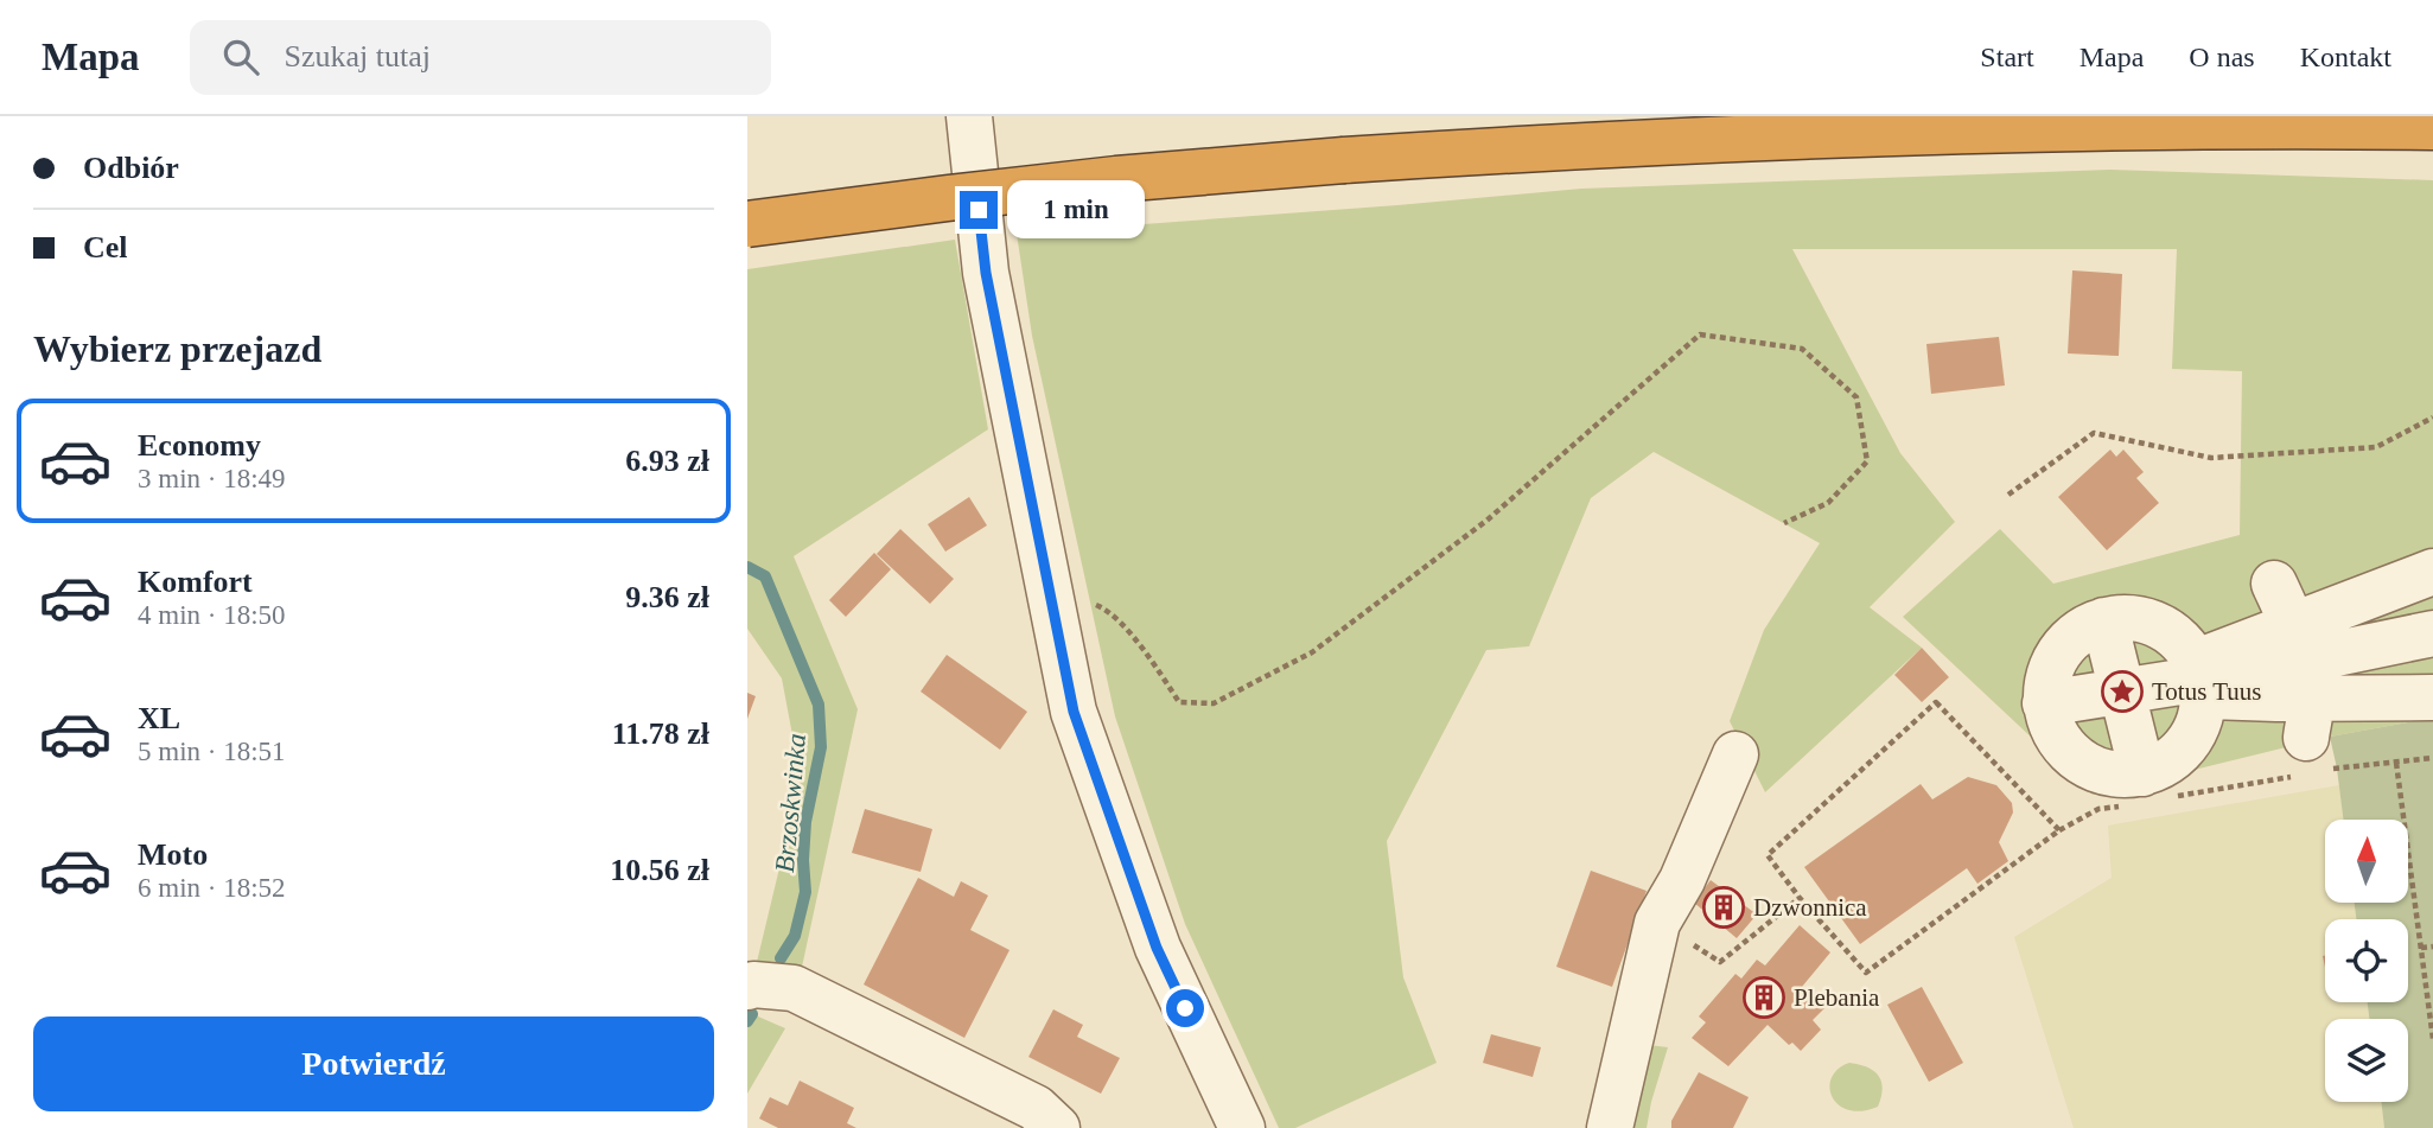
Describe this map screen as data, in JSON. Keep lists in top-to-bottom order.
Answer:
{
  "water": ["Brzoskwinka"],
  "places": {
    "place": ["Totus Tuus"],
    "building": ["Dzwonnica", "Plebania"]
  },
  "north": "top",
  "page": {
    "header": "Mapa",
    "search": "Szukaj tutaj",
    "nav": [
      "Start",
      "Mapa",
      "O nas",
      "Kontakt"
    ],
    "banner": ["Odbiór", "Cel"],
    "bubble": "1 min",
    "heading": "Wybierz przejazd",
    "list": [
      {
        "name": "Economy",
        "note": "3 min · 18:49",
        "value": "6.93 zł"
      },
      {
        "name": "Komfort",
        "note": "4 min · 18:50",
        "value": "9.36 zł"
      },
      {
        "name": "XL",
        "note": "5 min · 18:51",
        "value": "11.78 zł"
      },
      {
        "name": "Moto",
        "note": "6 min · 18:52",
        "value": "10.56 zł"
      }
    ],
    "buttons": "Potwierdź"
  }
}
